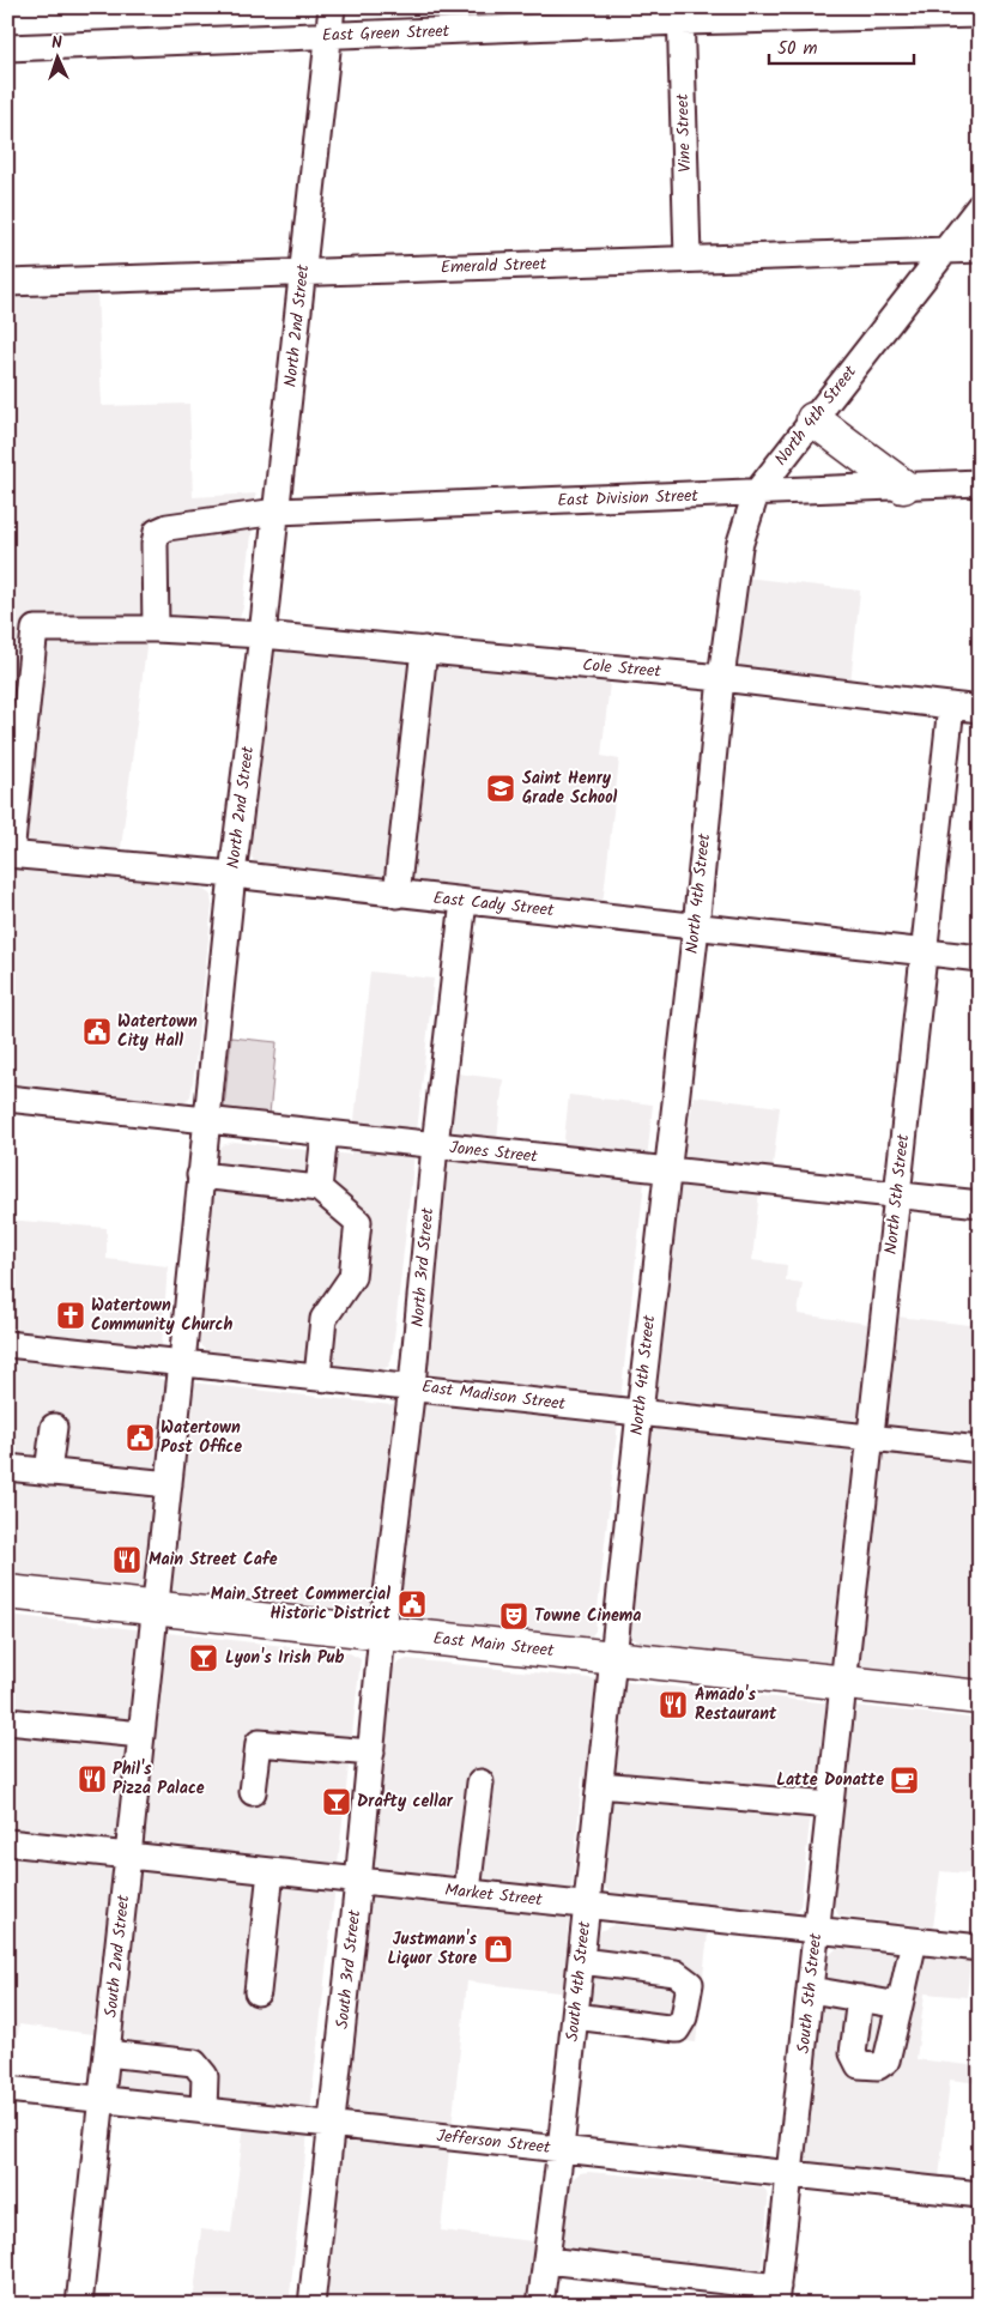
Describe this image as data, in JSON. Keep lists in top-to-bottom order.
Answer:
{
  "streets": {
    "main road": ["East Main Street"],
    "street": [
      "East Green Street",
      "Vine Street",
      "Emerald Street",
      "North 2nd Street",
      "North 4th Street",
      "East Division Street",
      "Cole Street",
      "East Cady Street",
      "Jones Street",
      "North 5th Street",
      "North 3rd Street",
      "East Madison Street",
      "Market Street",
      "South 2nd Street",
      "South 3rd Street",
      "South 4th Street",
      "South 5th Street",
      "Jefferson Street"
    ]
  },
  "crossings": [
    ["East Green Street", "Vine Street"],
    ["East Green Street", "North 2nd Street"],
    ["Vine Street", "Emerald Street"],
    ["Emerald Street", "North 2nd Street"],
    ["Emerald Street", "North 4th Street"],
    ["North 2nd Street", "East Division Street"],
    ["North 2nd Street", "Cole Street"],
    ["North 2nd Street", "East Cady Street"],
    ["North 2nd Street", "Jones Street"],
    ["North 2nd Street", "East Madison Street"],
    ["North 2nd Street", "East Main Street"],
    ["North 2nd Street", "South 2nd Street"],
    ["North 4th Street", "East Division Street"],
    ["North 4th Street", "Cole Street"],
    ["North 4th Street", "East Cady Street"],
    ["North 4th Street", "Jones Street"],
    ["North 4th Street", "East Madison Street"],
    ["North 4th Street", "East Main Street"],
    ["North 4th Street", "South 4th Street"],
    ["East Division Street", "Cole Street"],
    ["Cole Street", "North 5th Street"],
    ["East Cady Street", "North 5th Street"],
    ["East Cady Street", "North 3rd Street"],
    ["Jones Street", "North 5th Street"],
    ["Jones Street", "North 3rd Street"],
    ["North 5th Street", "East Madison Street"],
    ["North 5th Street", "East Main Street"],
    ["North 5th Street", "South 5th Street"],
    ["North 3rd Street", "East Madison Street"],
    ["North 3rd Street", "East Main Street"],
    ["North 3rd Street", "South 3rd Street"],
    ["East Main Street", "South 2nd Street"],
    ["East Main Street", "South 3rd Street"],
    ["East Main Street", "South 4th Street"],
    ["East Main Street", "South 5th Street"],
    ["Market Street", "South 2nd Street"],
    ["Market Street", "South 3rd Street"],
    ["Market Street", "South 4th Street"],
    ["Market Street", "South 5th Street"],
    ["South 2nd Street", "Jefferson Street"],
    ["South 3rd Street", "Jefferson Street"],
    ["South 4th Street", "Jefferson Street"],
    ["South 5th Street", "Jefferson Street"]
  ],
  "places": {
    "school or university": ["Saint Henry Grade School"],
    "public building": ["Watertown City Hall", "Watertown Post Office", "Main Street Commercial Historic District"],
    "church": ["Watertown Community Church"],
    "restaurant": ["Main Street Cafe", "Amado's Restaurant", "Phil's Pizza Palace"],
    "theatre": ["Towne Cinema"],
    "bar": ["Lyon's Irish Pub", "Drafty cellar"],
    "cafe": ["Latte Donatte"],
    "shop": ["Justmann's Liquor Store"]
  },
  "scale_bar": "50 m",
  "north": "top"
}
